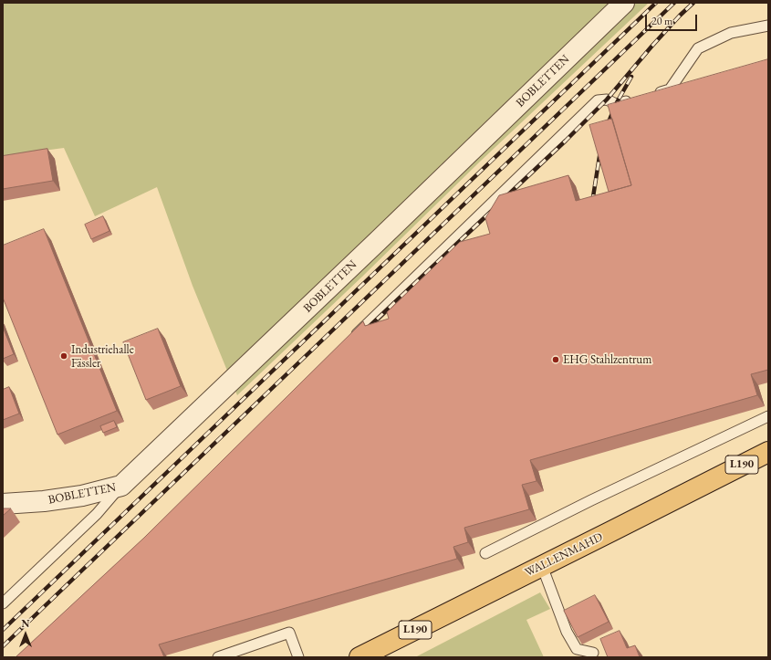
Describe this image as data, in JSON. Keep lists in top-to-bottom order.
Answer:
{
  "streets": {
    "main road": ["L190", "WALLENMAHD"],
    "street": ["BOBLETTEN"]
  },
  "places": ["Industriehalle Fässler", "EHG Stahlzentrum"],
  "scale_bar": "20 m",
  "north": "top"
}
